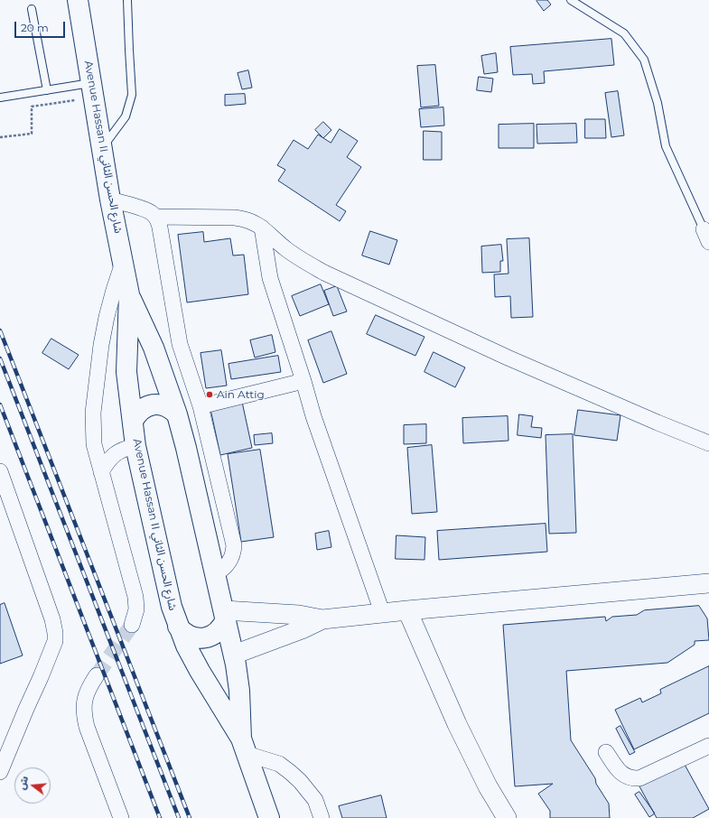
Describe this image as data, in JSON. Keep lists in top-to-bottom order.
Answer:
{
  "streets": {
    "main road": ["Avenue Hassan II شارع الحسن الثاني"]
  },
  "places": ["Ain Attig"],
  "scale_bar": "20 m",
  "north": "left"
}
